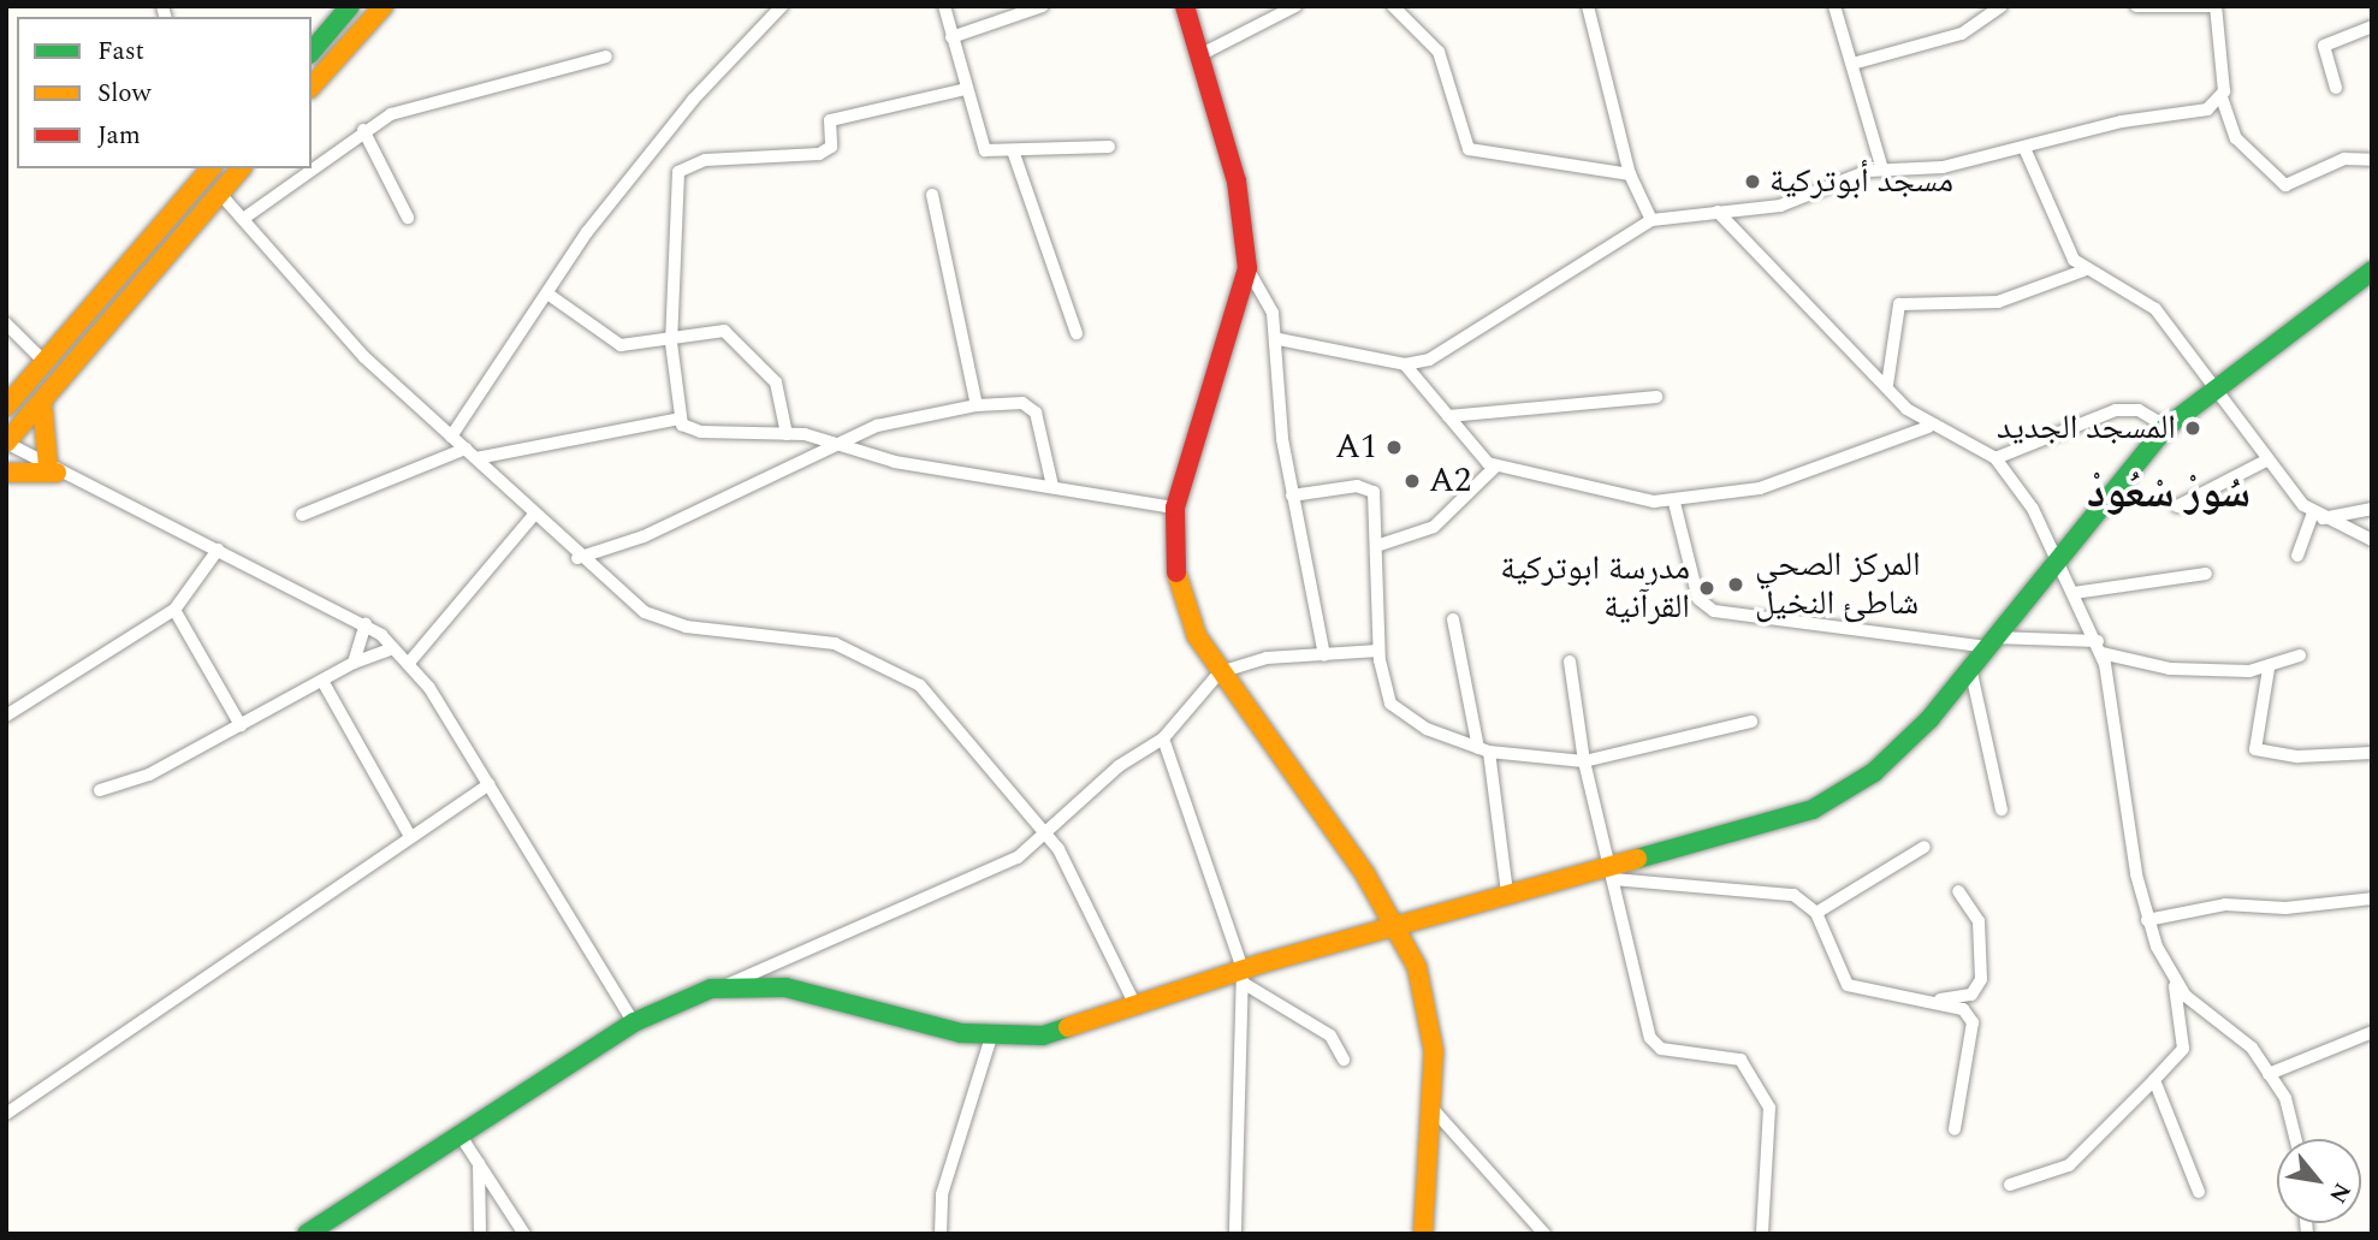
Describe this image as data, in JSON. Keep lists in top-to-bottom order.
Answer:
{
  "districts": ["سُورْ سْعُودْ"],
  "places": [
    "مسجد أبوتركية",
    "المسجد الجديد",
    "A1",
    "A2",
    "المركز الصحي شاطئ النخيل",
    "مدرسة ابوتركية القرآنية"
  ],
  "legend": ["Fast", "Slow", "Jam"],
  "north": "bottom right"
}
